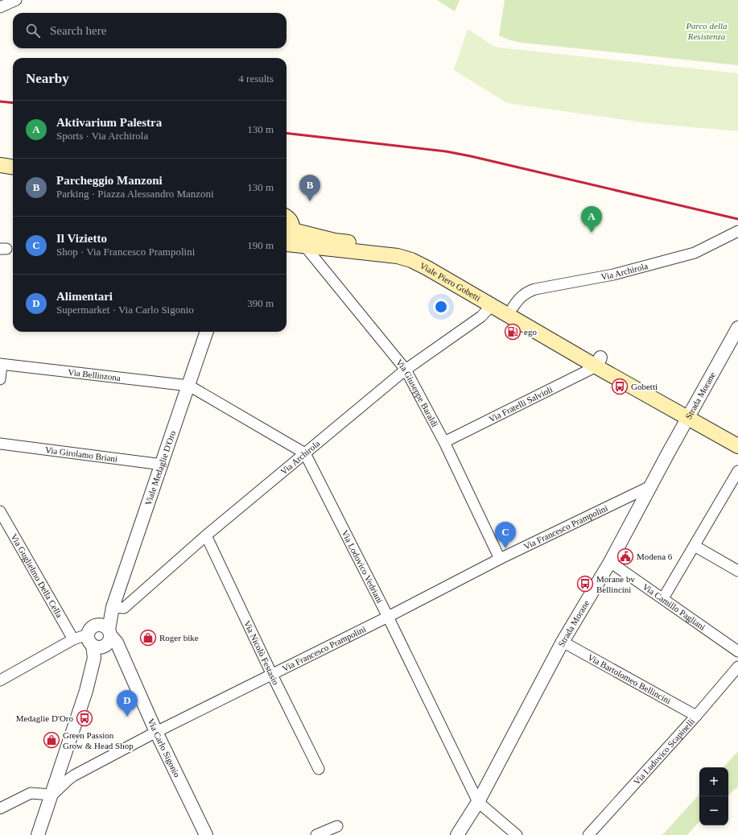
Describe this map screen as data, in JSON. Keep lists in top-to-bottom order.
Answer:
{
  "streets": {
    "main road": ["Viale Piero Gobetti"],
    "street": [
      "Via Archirola",
      "Via Bellinzona",
      "Via Giuseppe Baraldi",
      "Strada Morane",
      "Via Fratelli Salvioli",
      "Via Girolamo Briani",
      "Viale Medaglie D'Oro",
      "Via Francesco Prampolini",
      "Via Lodovico Vedriani",
      "Via Guglielmo Della Cella",
      "Via Camillo Pagliani",
      "Via Nicolò Festasio",
      "Via Bartolomeo Bellincini",
      "Via Carlo Sigonio",
      "Via Ludovico Scapinelli"
    ]
  },
  "crossings": [
    ["Via Archirola", "Viale Piero Gobetti"],
    ["Via Archirola", "Via Giuseppe Baraldi"],
    ["Via Archirola", "Viale Medaglie D'Oro"],
    ["Via Archirola", "Via Lodovico Vedriani"],
    ["Via Archirola", "Via Nicolò Festasio"],
    ["Viale Piero Gobetti", "Via Giuseppe Baraldi"],
    ["Viale Piero Gobetti", "Strada Morane"],
    ["Viale Piero Gobetti", "Via Fratelli Salvioli"],
    ["Via Bellinzona", "Viale Medaglie D'Oro"],
    ["Via Giuseppe Baraldi", "Via Fratelli Salvioli"],
    ["Via Giuseppe Baraldi", "Via Francesco Prampolini"],
    ["Strada Morane", "Via Francesco Prampolini"],
    ["Strada Morane", "Via Lodovico Vedriani"],
    ["Strada Morane", "Via Camillo Pagliani"],
    ["Strada Morane", "Via Bartolomeo Bellincini"],
    ["Via Girolamo Briani", "Viale Medaglie D'Oro"],
    ["Viale Medaglie D'Oro", "Via Francesco Prampolini"],
    ["Viale Medaglie D'Oro", "Via Carlo Sigonio"],
    ["Via Francesco Prampolini", "Via Lodovico Vedriani"],
    ["Via Francesco Prampolini", "Via Nicolò Festasio"],
    ["Via Francesco Prampolini", "Via Carlo Sigonio"],
    ["Via Bartolomeo Bellincini", "Via Ludovico Scapinelli"]
  ],
  "parks": ["Parco della Resistenza"],
  "places": {
    "fuel station": ["ego"],
    "bus stop": ["Gobetti", "Morane bv Bellincini", "Medaglie D'Oro"],
    "public building": ["Modena 6"],
    "shop": ["Roger bike", "Green Passion Grow & Head Shop"]
  },
  "page": {
    "search": "Search here",
    "heading": ["Nearby", "4 results"],
    "list": [
      {
        "mark": "A",
        "name": "Aktivarium Palestra",
        "note": "Sports · Via Archirola",
        "value": "130 m"
      },
      {
        "mark": "B",
        "name": "Parcheggio Manzoni",
        "note": "Parking · Piazza Alessandro Manzoni",
        "value": "130 m"
      },
      {
        "mark": "C",
        "name": "Il Vizietto",
        "note": "Shop · Via Francesco Prampolini",
        "value": "190 m"
      },
      {
        "mark": "D",
        "name": "Alimentari",
        "note": "Supermarket · Via Carlo Sigonio",
        "value": "390 m"
      }
    ],
    "pins": [
      "B",
      "A",
      "C",
      "D"
    ],
    "map_buttons": ["+", "−"]
  }
}
